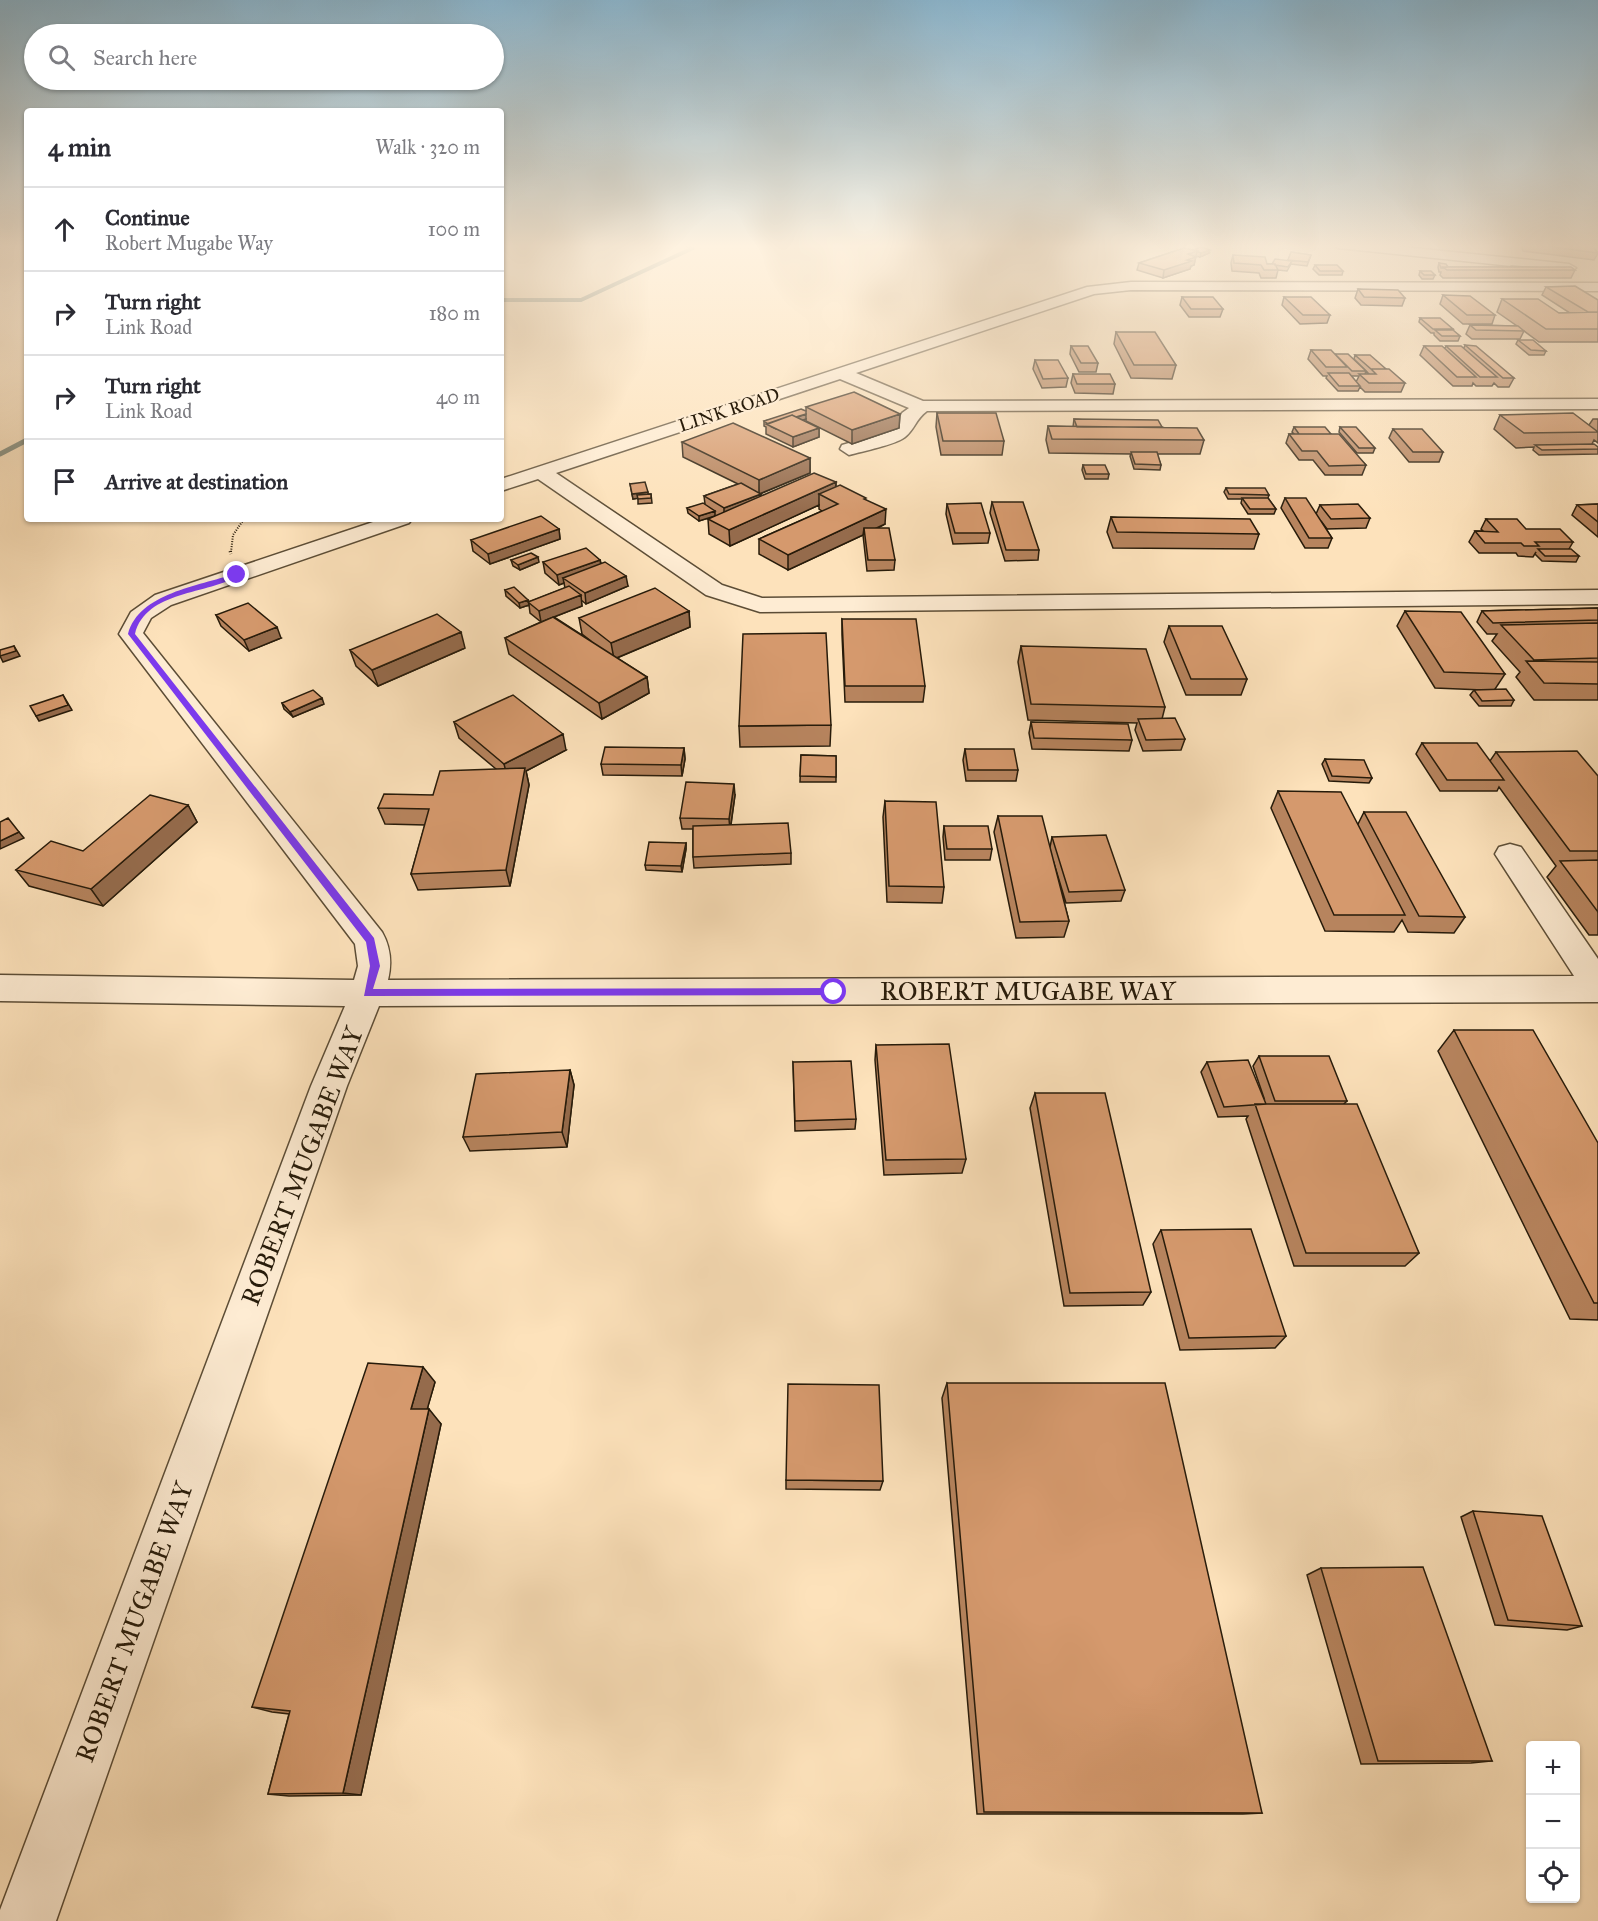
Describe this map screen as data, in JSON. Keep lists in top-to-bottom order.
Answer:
{
  "streets": {
    "street": ["LINK ROAD", "ROBERT MUGABE WAY"]
  },
  "page": {
    "search": "Search here",
    "heading": ["4 min", "Walk · 320 m"],
    "list": [
      ["Continue", "Robert Mugabe Way", "100 m"],
      ["Turn right", "Link Road", "180 m"],
      ["Turn right", "Link Road", "40 m"],
      "Arrive at destination"
    ],
    "map_buttons": ["+", "−"]
  }
}
